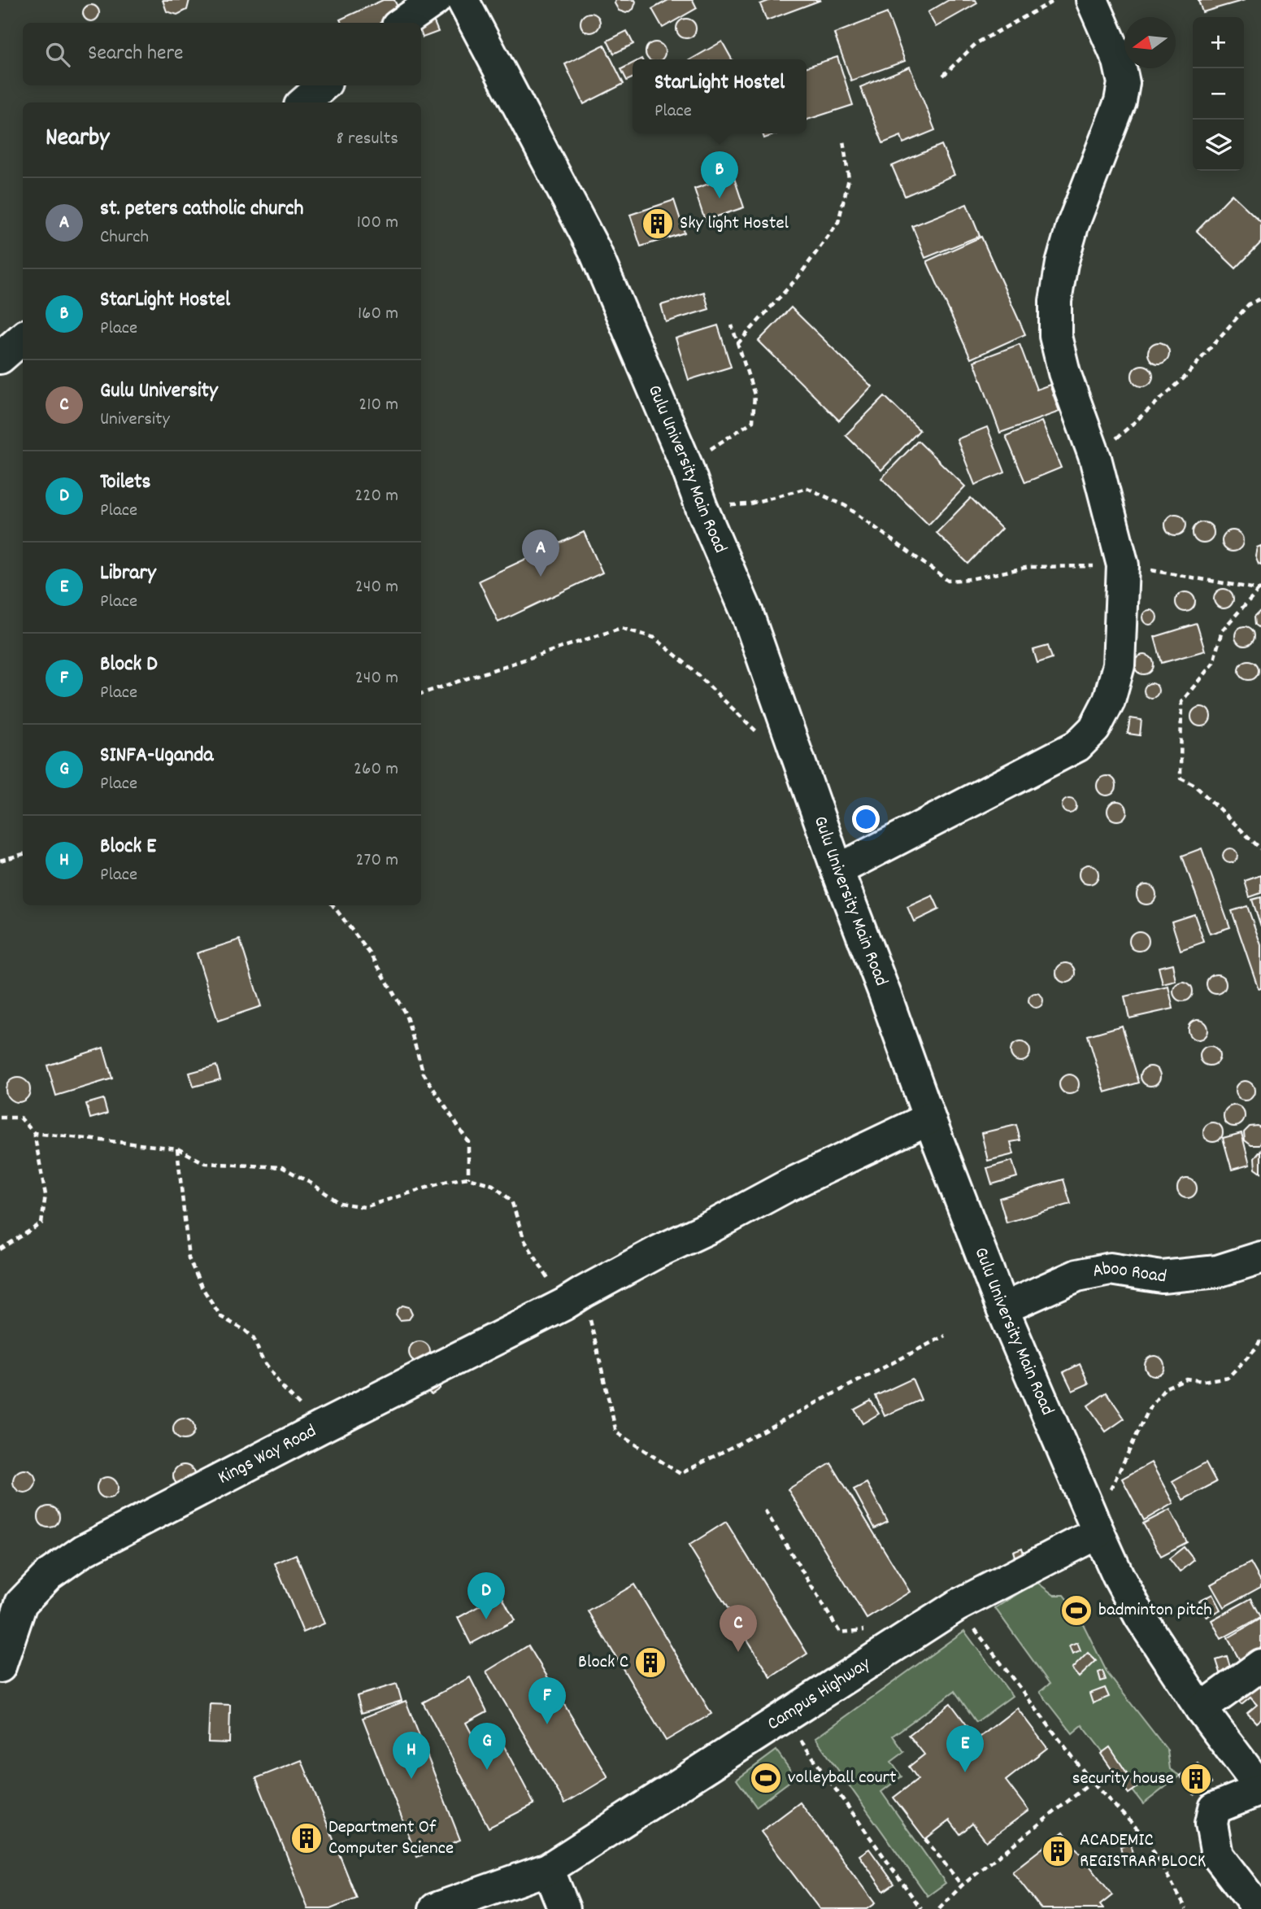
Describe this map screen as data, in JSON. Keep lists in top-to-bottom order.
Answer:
{
  "streets": {
    "street": [
      "Gulu University Main Road",
      "Aboo Road",
      "Kings Way Road",
      "Campus Highway"
    ]
  },
  "crossings": [
    ["Gulu University Main Road", "Aboo Road"],
    ["Gulu University Main Road", "Kings Way Road"],
    ["Gulu University Main Road", "Campus Highway"]
  ],
  "places": {
    "building": [
      "Sky light Hostel",
      "Block C",
      "security house",
      "Department Of Computer Science",
      "ACADEMIC REGISTRAR BLOCK"
    ],
    "sports": ["badminton pitch", "volleyball court"]
  },
  "north": "left",
  "page": {
    "map_buttons": ["+", "−"],
    "search": "Search here",
    "popup": ["StarLight Hostel", "Place"],
    "heading": ["Nearby", "8 results"],
    "pins": [
      "B",
      "A",
      "D",
      "C",
      "F",
      "G",
      "E",
      "H"
    ],
    "list": [
      {
        "mark": "A",
        "name": "st. peters catholic church",
        "note": "Church",
        "value": "100 m"
      },
      {
        "mark": "B",
        "name": "StarLight Hostel",
        "note": "Place",
        "value": "160 m"
      },
      {
        "mark": "C",
        "name": "Gulu University",
        "note": "University",
        "value": "210 m"
      },
      {
        "mark": "D",
        "name": "Toilets",
        "note": "Place",
        "value": "220 m"
      },
      {
        "mark": "E",
        "name": "Library",
        "note": "Place",
        "value": "240 m"
      },
      {
        "mark": "F",
        "name": "Block D",
        "note": "Place",
        "value": "240 m"
      },
      {
        "mark": "G",
        "name": "SINFA-Uganda",
        "note": "Place",
        "value": "260 m"
      },
      {
        "mark": "H",
        "name": "Block E",
        "note": "Place",
        "value": "270 m"
      }
    ]
  }
}
